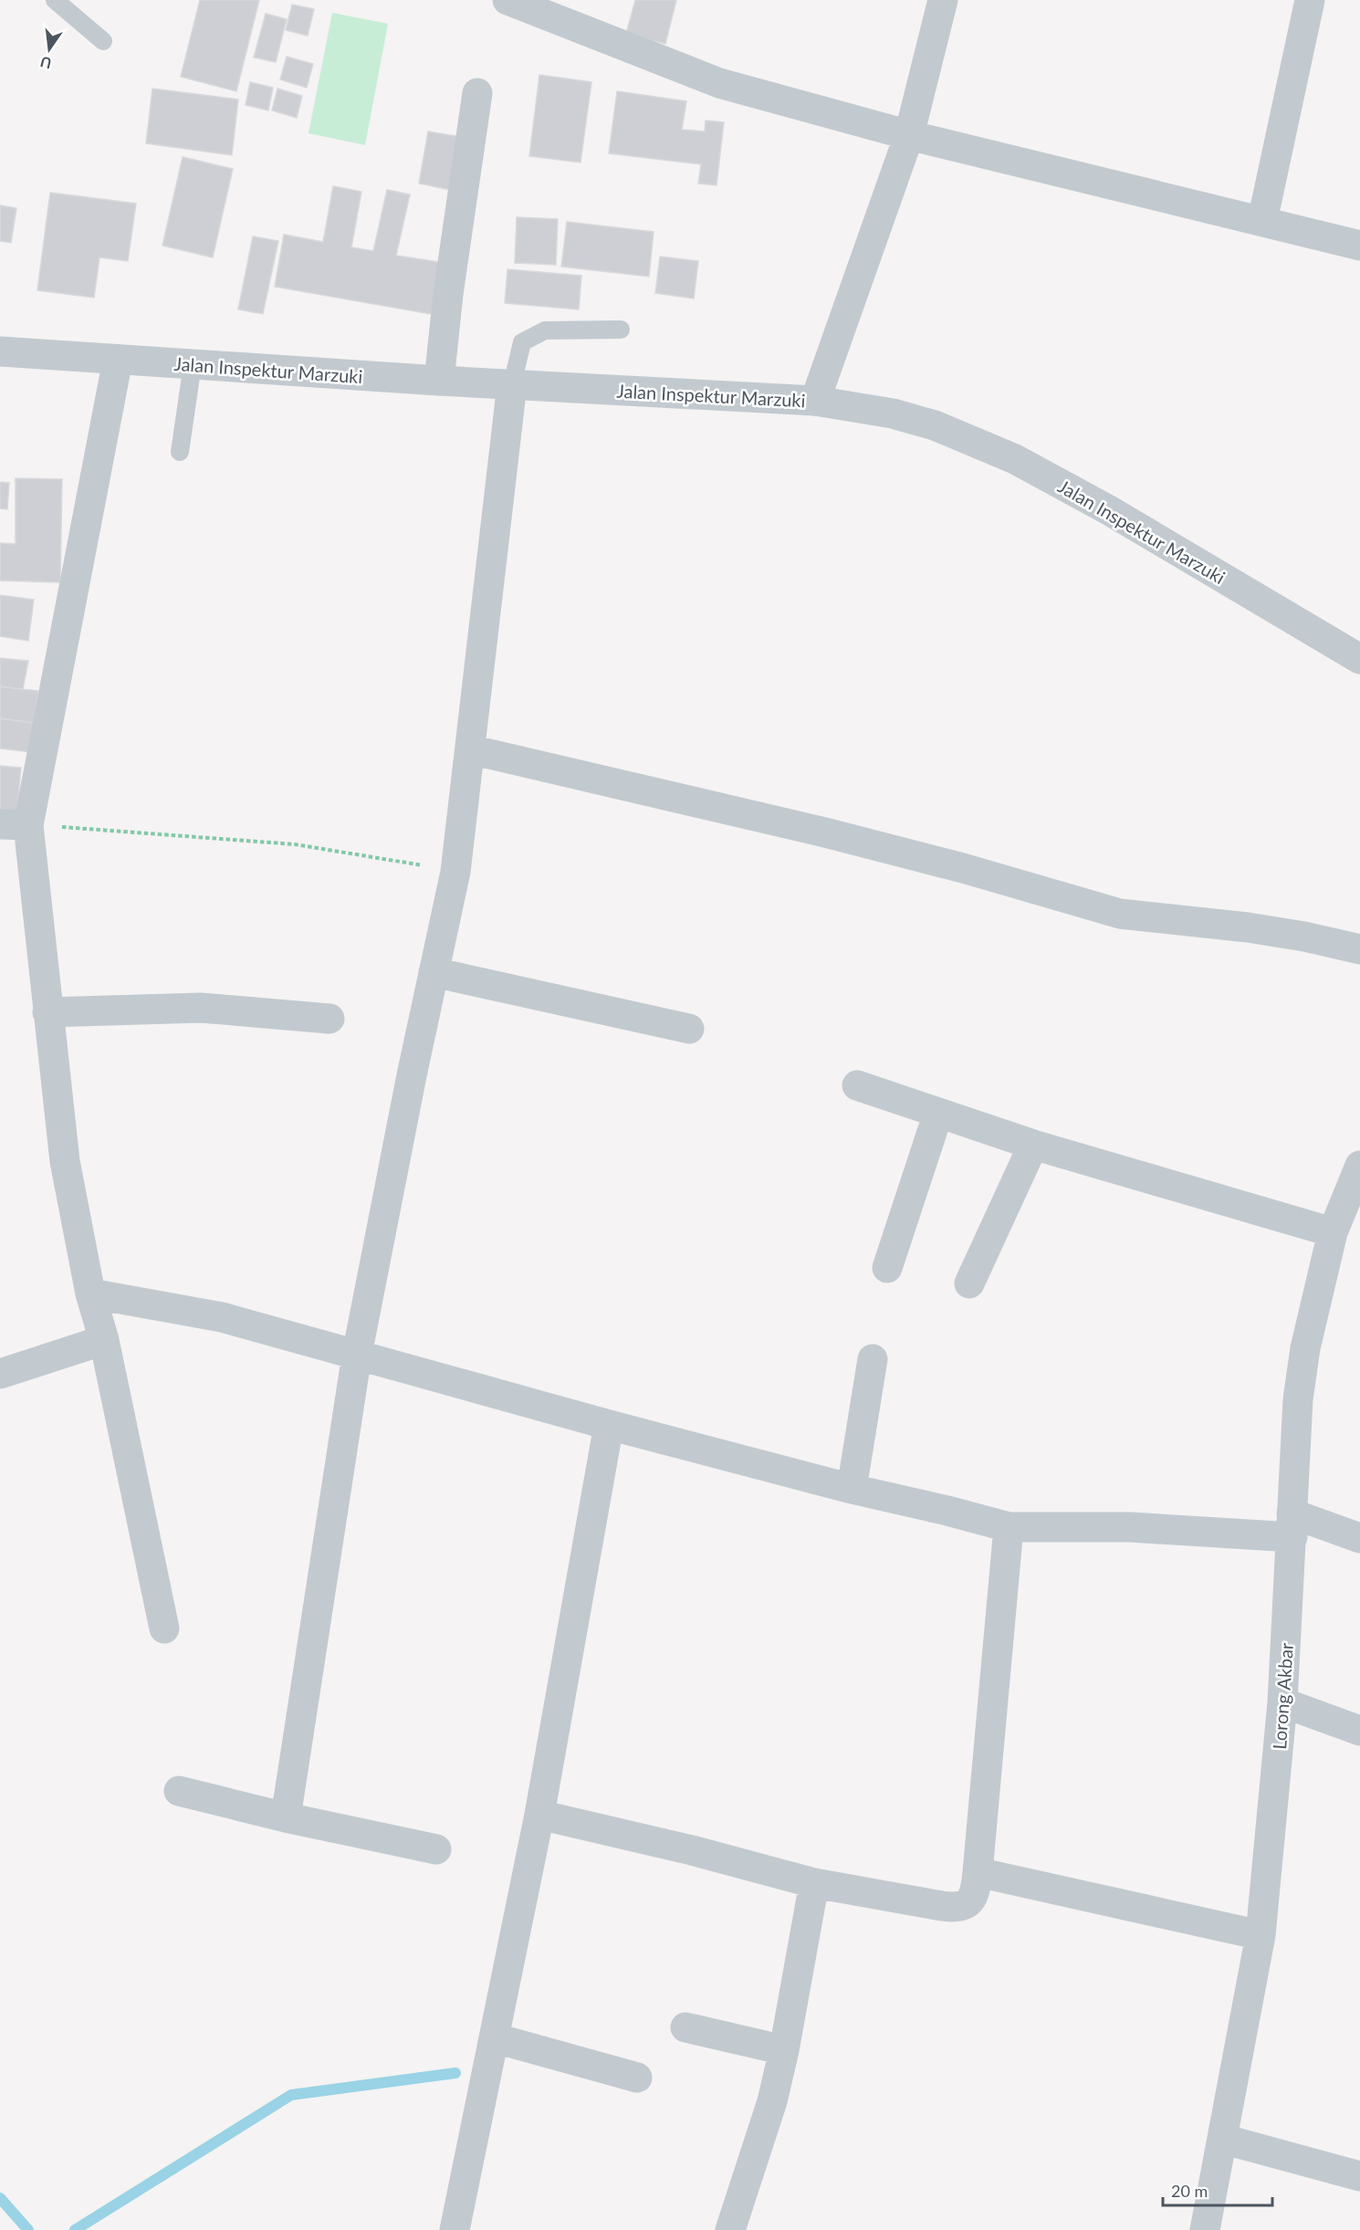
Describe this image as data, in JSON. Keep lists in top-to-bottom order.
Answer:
{
  "streets": {
    "street": ["Jalan Inspektur Marzuki", "Lorong Akbar"]
  },
  "scale_bar": "20 m",
  "north": "bottom"
}
